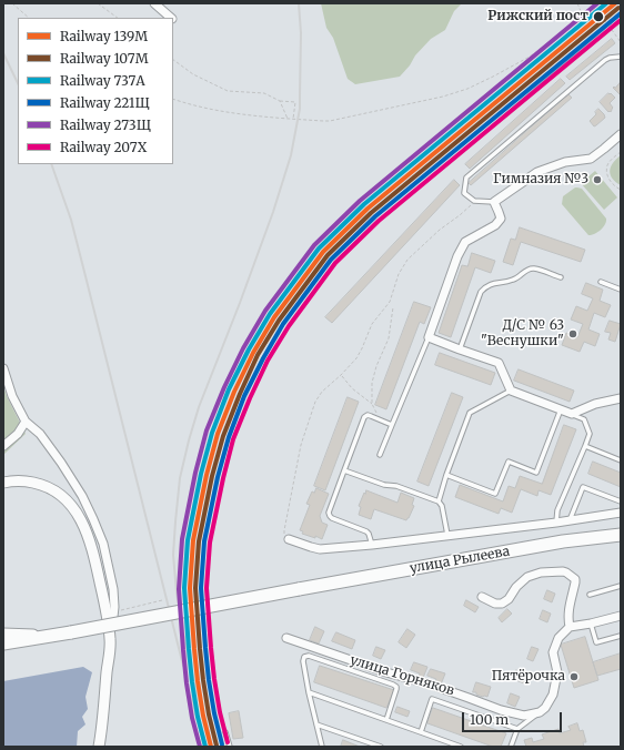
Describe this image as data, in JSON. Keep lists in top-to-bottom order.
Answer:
{
  "streets": {
    "main road": ["улица Рылеева"],
    "street": ["улица Горняков"]
  },
  "places": [
    "Рижский пост",
    "Гимназия №3",
    "Д/С № 63 \"Веснушки\"",
    "Пятёрочка"
  ],
  "lines": [
    "rail line 139М",
    "rail line 737А",
    "rail line 273Щ",
    "rail line 107М",
    "rail line 221Щ",
    "rail line 207Х"
  ],
  "legend": [
    "Railway 139М",
    "Railway 107М",
    "Railway 737А",
    "Railway 221Щ",
    "Railway 273Щ",
    "Railway 207Х"
  ],
  "scale_bar": "100 m"
}
